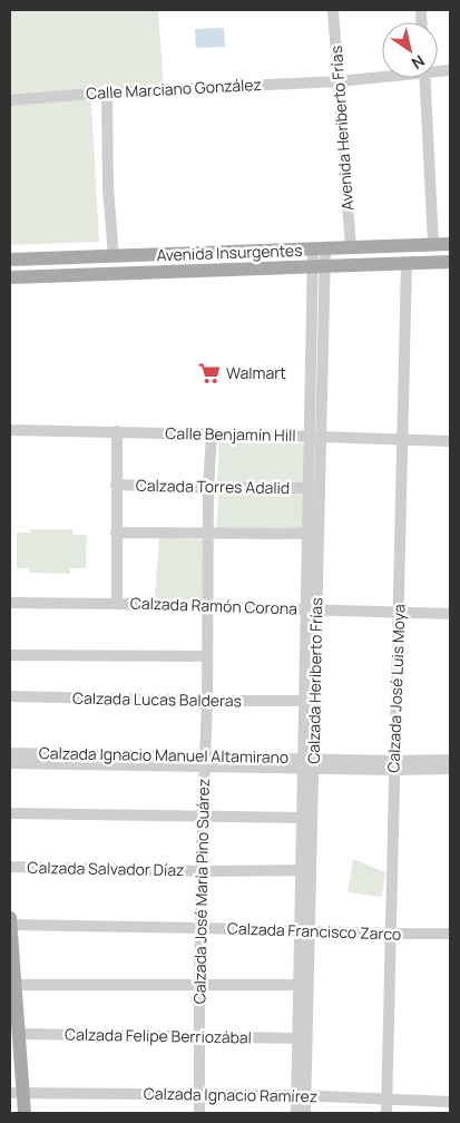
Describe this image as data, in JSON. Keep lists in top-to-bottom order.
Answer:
{
  "streets": {
    "main road": ["Avenida Insurgentes"],
    "street": [
      "Calle Marciano González",
      "Avenida Heriberto Frías",
      "Calle Benjamín Hill",
      "Calzada Torres Adalid",
      "Calzada Ramón Corona",
      "Calzada Heriberto Frías",
      "Calzada José Luis Moya",
      "Calzada Lucas Balderas",
      "Calzada Ignacio Manuel Altamirano",
      "Calzada Salvador Díaz",
      "Calzada José María Pino Suárez",
      "Calzada Francisco Zarco",
      "Calzada Felipe Berriozábal",
      "Calzada Ignacio Ramírez"
    ]
  },
  "crossings": [
    ["Calle Marciano González", "Avenida Heriberto Frías"],
    ["Avenida Heriberto Frías", "Avenida Insurgentes"],
    ["Avenida Insurgentes", "Calzada Heriberto Frías"],
    ["Avenida Insurgentes", "Calzada José Luis Moya"],
    ["Calle Benjamín Hill", "Calzada Heriberto Frías"],
    ["Calle Benjamín Hill", "Calzada José Luis Moya"],
    ["Calle Benjamín Hill", "Calzada José María Pino Suárez"],
    ["Calzada Torres Adalid", "Calzada Heriberto Frías"],
    ["Calzada Torres Adalid", "Calzada José María Pino Suárez"],
    ["Calzada Ramón Corona", "Calzada Heriberto Frías"],
    ["Calzada Ramón Corona", "Calzada José Luis Moya"],
    ["Calzada Ramón Corona", "Calzada José María Pino Suárez"],
    ["Calzada Heriberto Frías", "Calzada Lucas Balderas"],
    ["Calzada Heriberto Frías", "Calzada Ignacio Manuel Altamirano"],
    ["Calzada Heriberto Frías", "Calzada Salvador Díaz"],
    ["Calzada Heriberto Frías", "Calzada Francisco Zarco"],
    ["Calzada Heriberto Frías", "Calzada Felipe Berriozábal"],
    ["Calzada Heriberto Frías", "Calzada Ignacio Ramírez"],
    ["Calzada José Luis Moya", "Calzada Ignacio Manuel Altamirano"],
    ["Calzada José Luis Moya", "Calzada Francisco Zarco"],
    ["Calzada José Luis Moya", "Calzada Ignacio Ramírez"],
    ["Calzada Lucas Balderas", "Calzada José María Pino Suárez"],
    ["Calzada Ignacio Manuel Altamirano", "Calzada José María Pino Suárez"],
    ["Calzada Salvador Díaz", "Calzada José María Pino Suárez"],
    ["Calzada José María Pino Suárez", "Calzada Francisco Zarco"],
    ["Calzada José María Pino Suárez", "Calzada Felipe Berriozábal"],
    ["Calzada José María Pino Suárez", "Calzada Ignacio Ramírez"]
  ],
  "places": {
    "supermarket": ["Walmart"]
  },
  "north": "bottom right"
}
